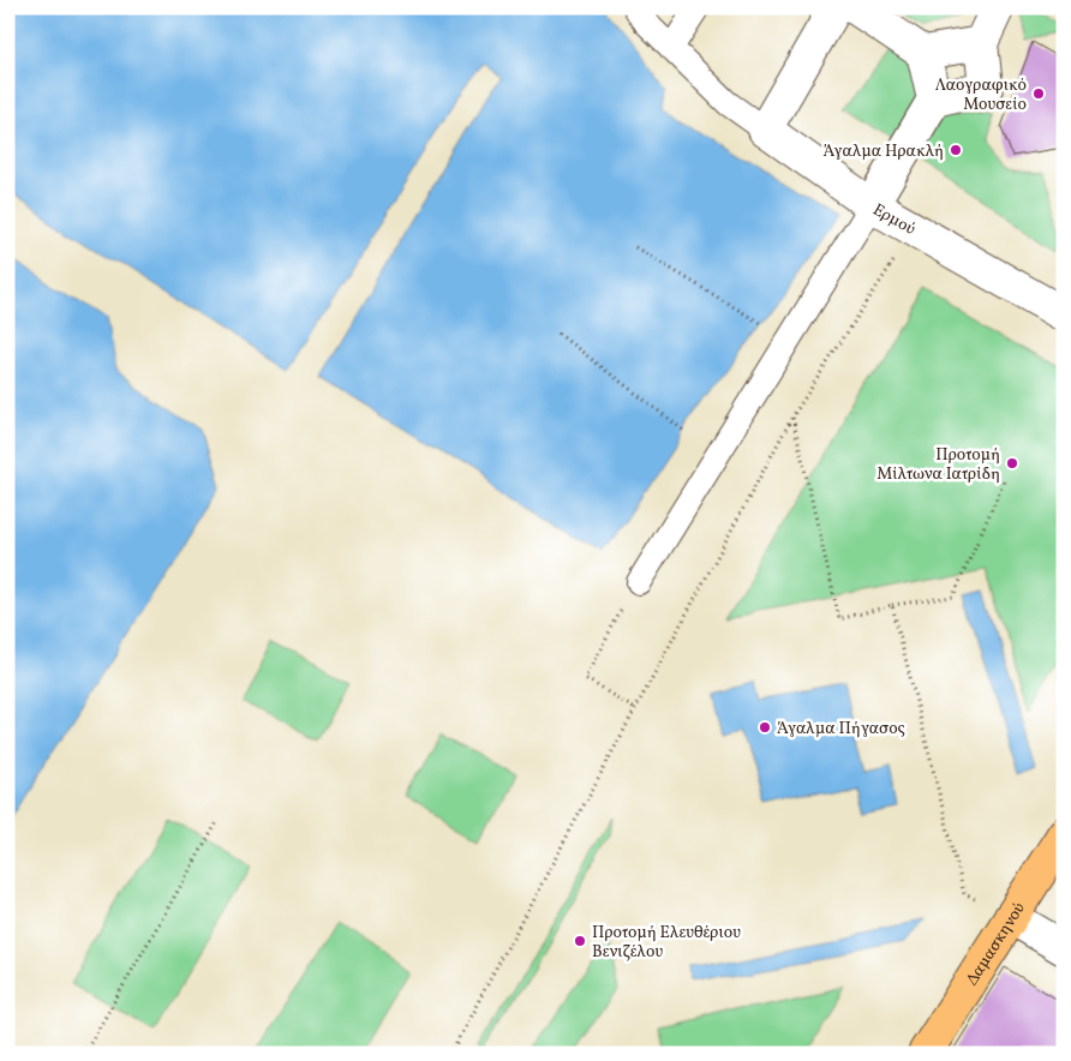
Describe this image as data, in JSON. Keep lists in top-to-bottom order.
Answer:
{
  "streets": {
    "main road": ["Δαμασκηνού"],
    "street": ["Ερμού"]
  },
  "places": [
    "Λαογραφικό Μουσείο",
    "Άγαλμα Ηρακλή",
    "Προτομή Μίλτωνα Ιατρίδη",
    "Άγαλμα Πήγασος",
    "Προτομή Ελευθέριου Βενιζέλου"
  ]
}
